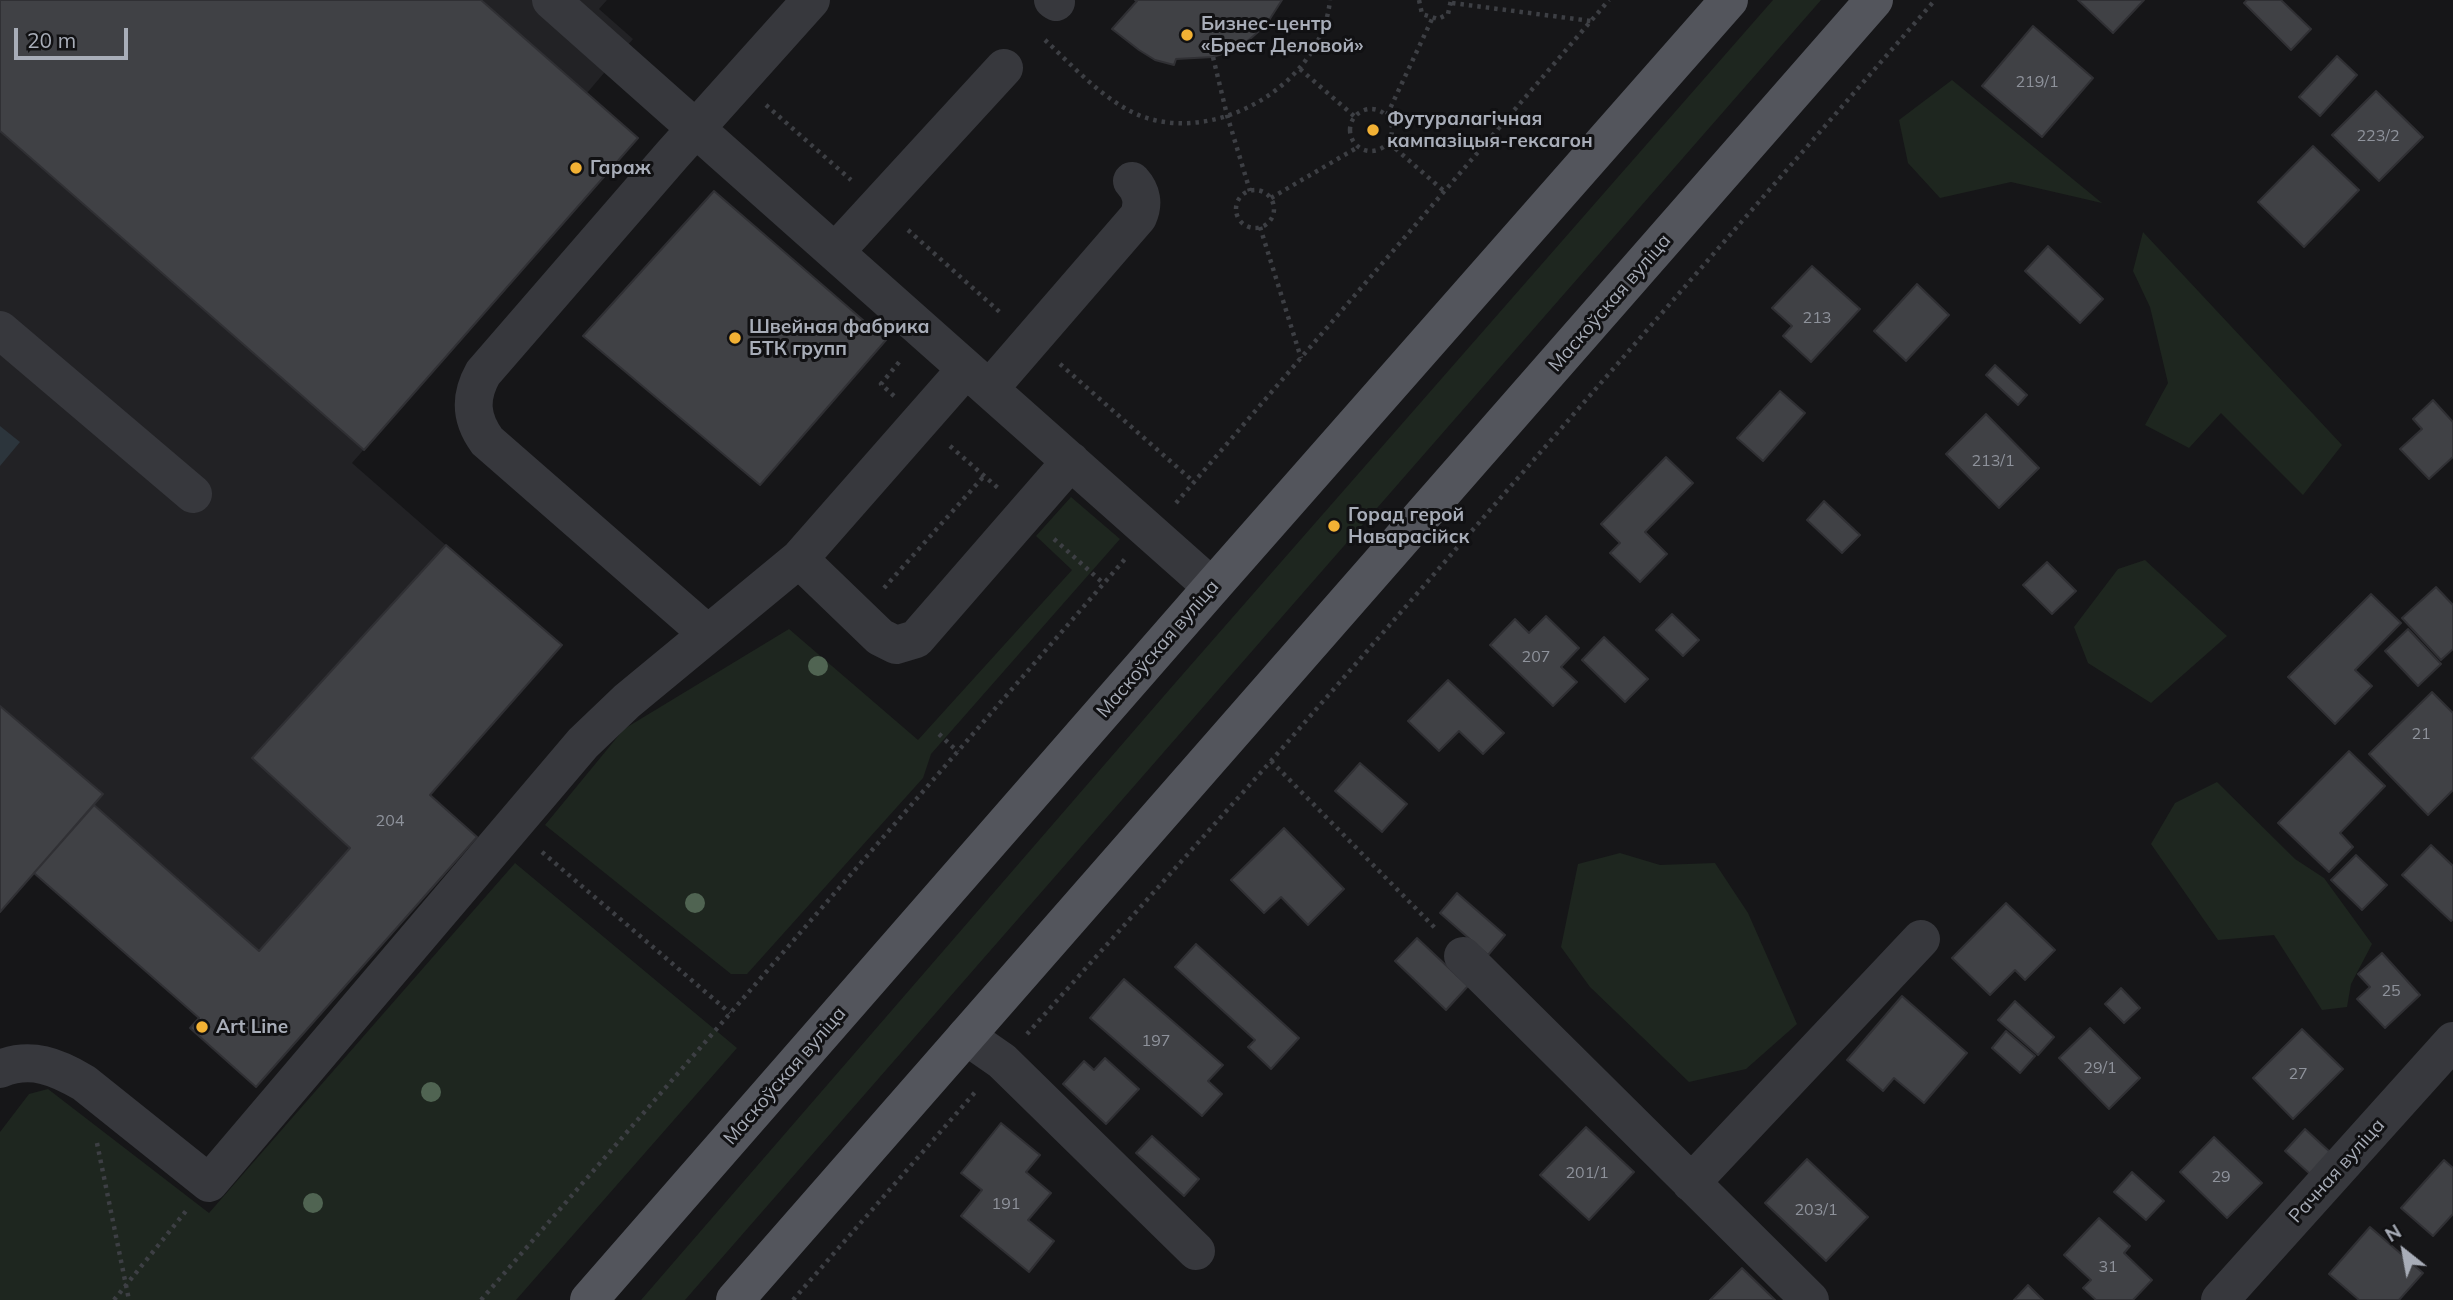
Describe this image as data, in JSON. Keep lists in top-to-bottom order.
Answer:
{
  "streets": {
    "main road": ["Маскоўская вуліца"],
    "street": ["Рачная вуліца"]
  },
  "places": [
    "Бизнес-центр «Брест Деловой»",
    "Футуралагічная кампазіцыя-гексагон",
    "Гараж",
    "Швейная фабрика БТК групп",
    "Горад герой Наварасійск",
    "Art Line"
  ],
  "house_numbers": [
    "219/1",
    "223/2",
    "213",
    "213/1",
    "207",
    "21",
    "204",
    "25",
    "197",
    "29/1",
    "27",
    "201/1",
    "29",
    "191",
    "203/1",
    "31"
  ],
  "scale_bar": "20 m",
  "north": "top left"
}
